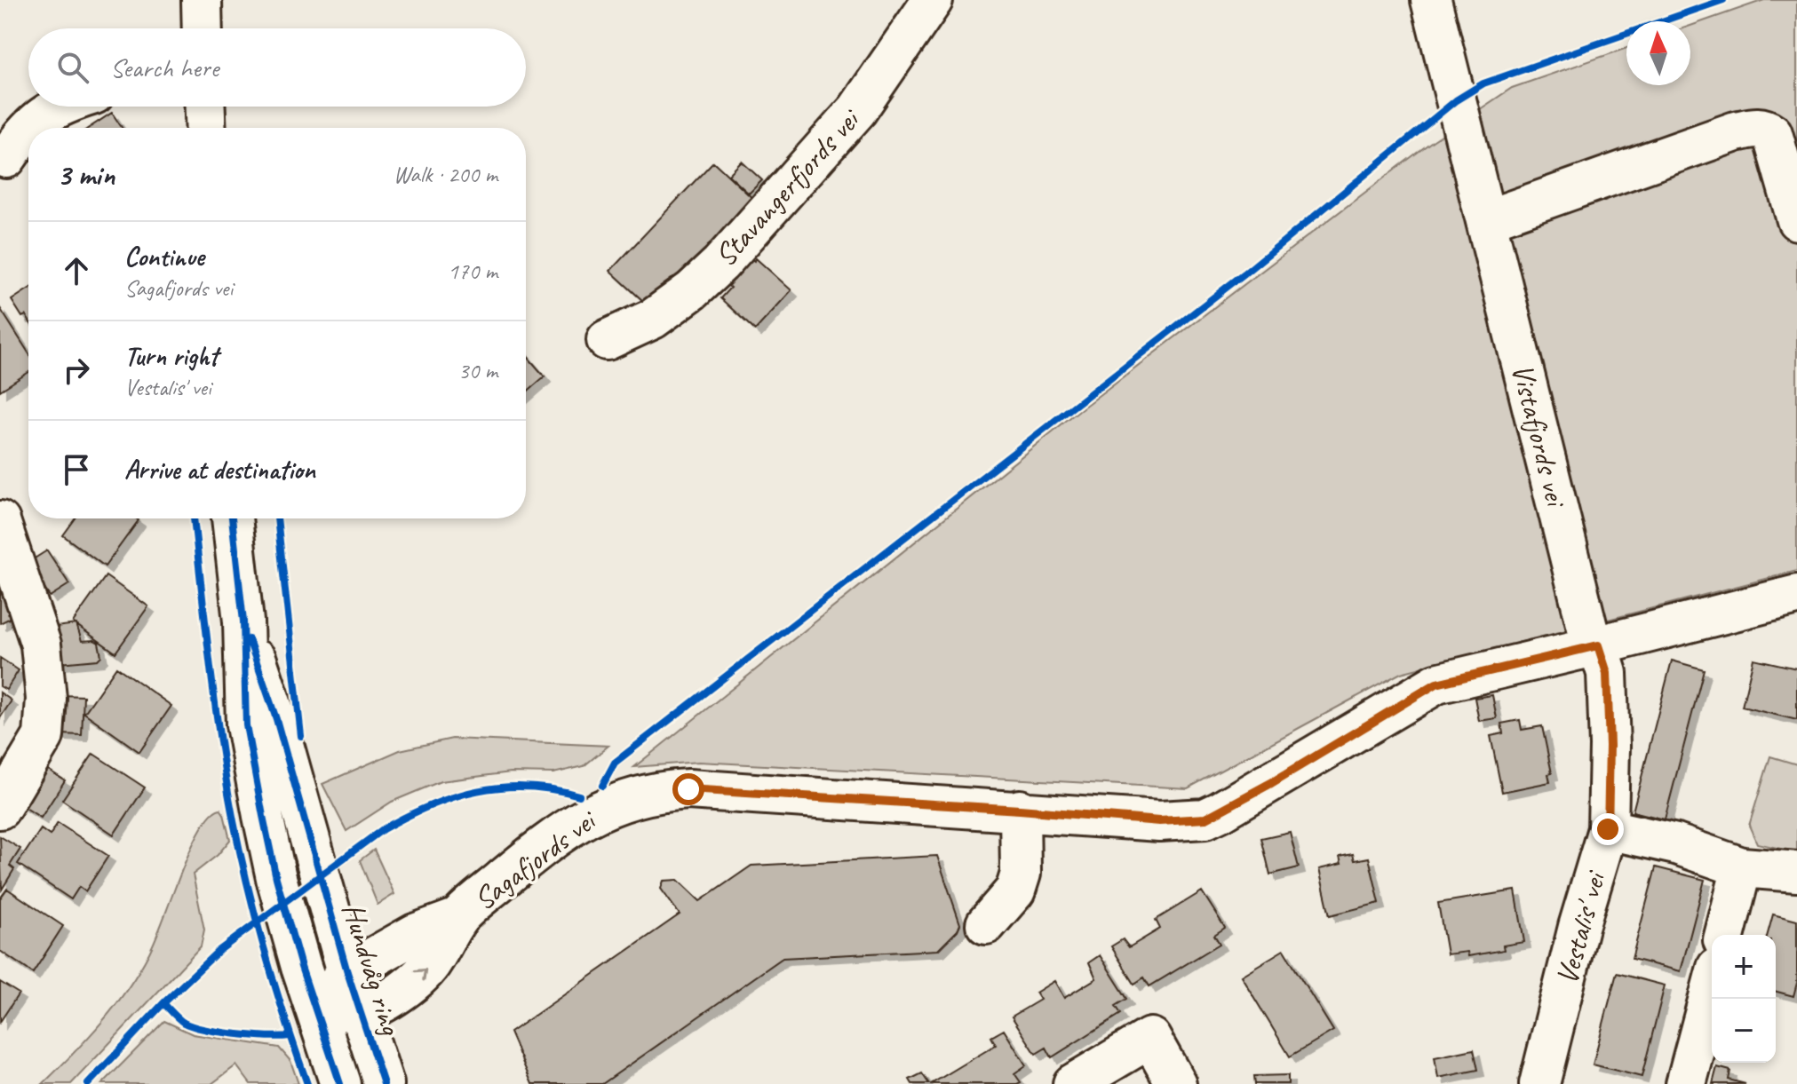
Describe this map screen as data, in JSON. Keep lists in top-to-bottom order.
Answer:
{
  "streets": {
    "street": [
      "Stavangerfjords vei",
      "Vistafjords vei",
      "Sagafjords vei",
      "Vestalis' vei",
      "Hundvåg ring"
    ]
  },
  "crossings": [
    ["Vistafjords vei", "Sagafjords vei"],
    ["Vistafjords vei", "Vestalis' vei"],
    ["Sagafjords vei", "Vestalis' vei"],
    ["Sagafjords vei", "Hundvåg ring"]
  ],
  "north": "top",
  "page": {
    "search": "Search here",
    "heading": ["3 min", "Walk · 200 m"],
    "list": [
      ["Continue", "Sagafjords vei", "170 m"],
      ["Turn right", "Vestalis' vei", "30 m"],
      "Arrive at destination"
    ],
    "map_buttons": ["+", "−"]
  }
}
